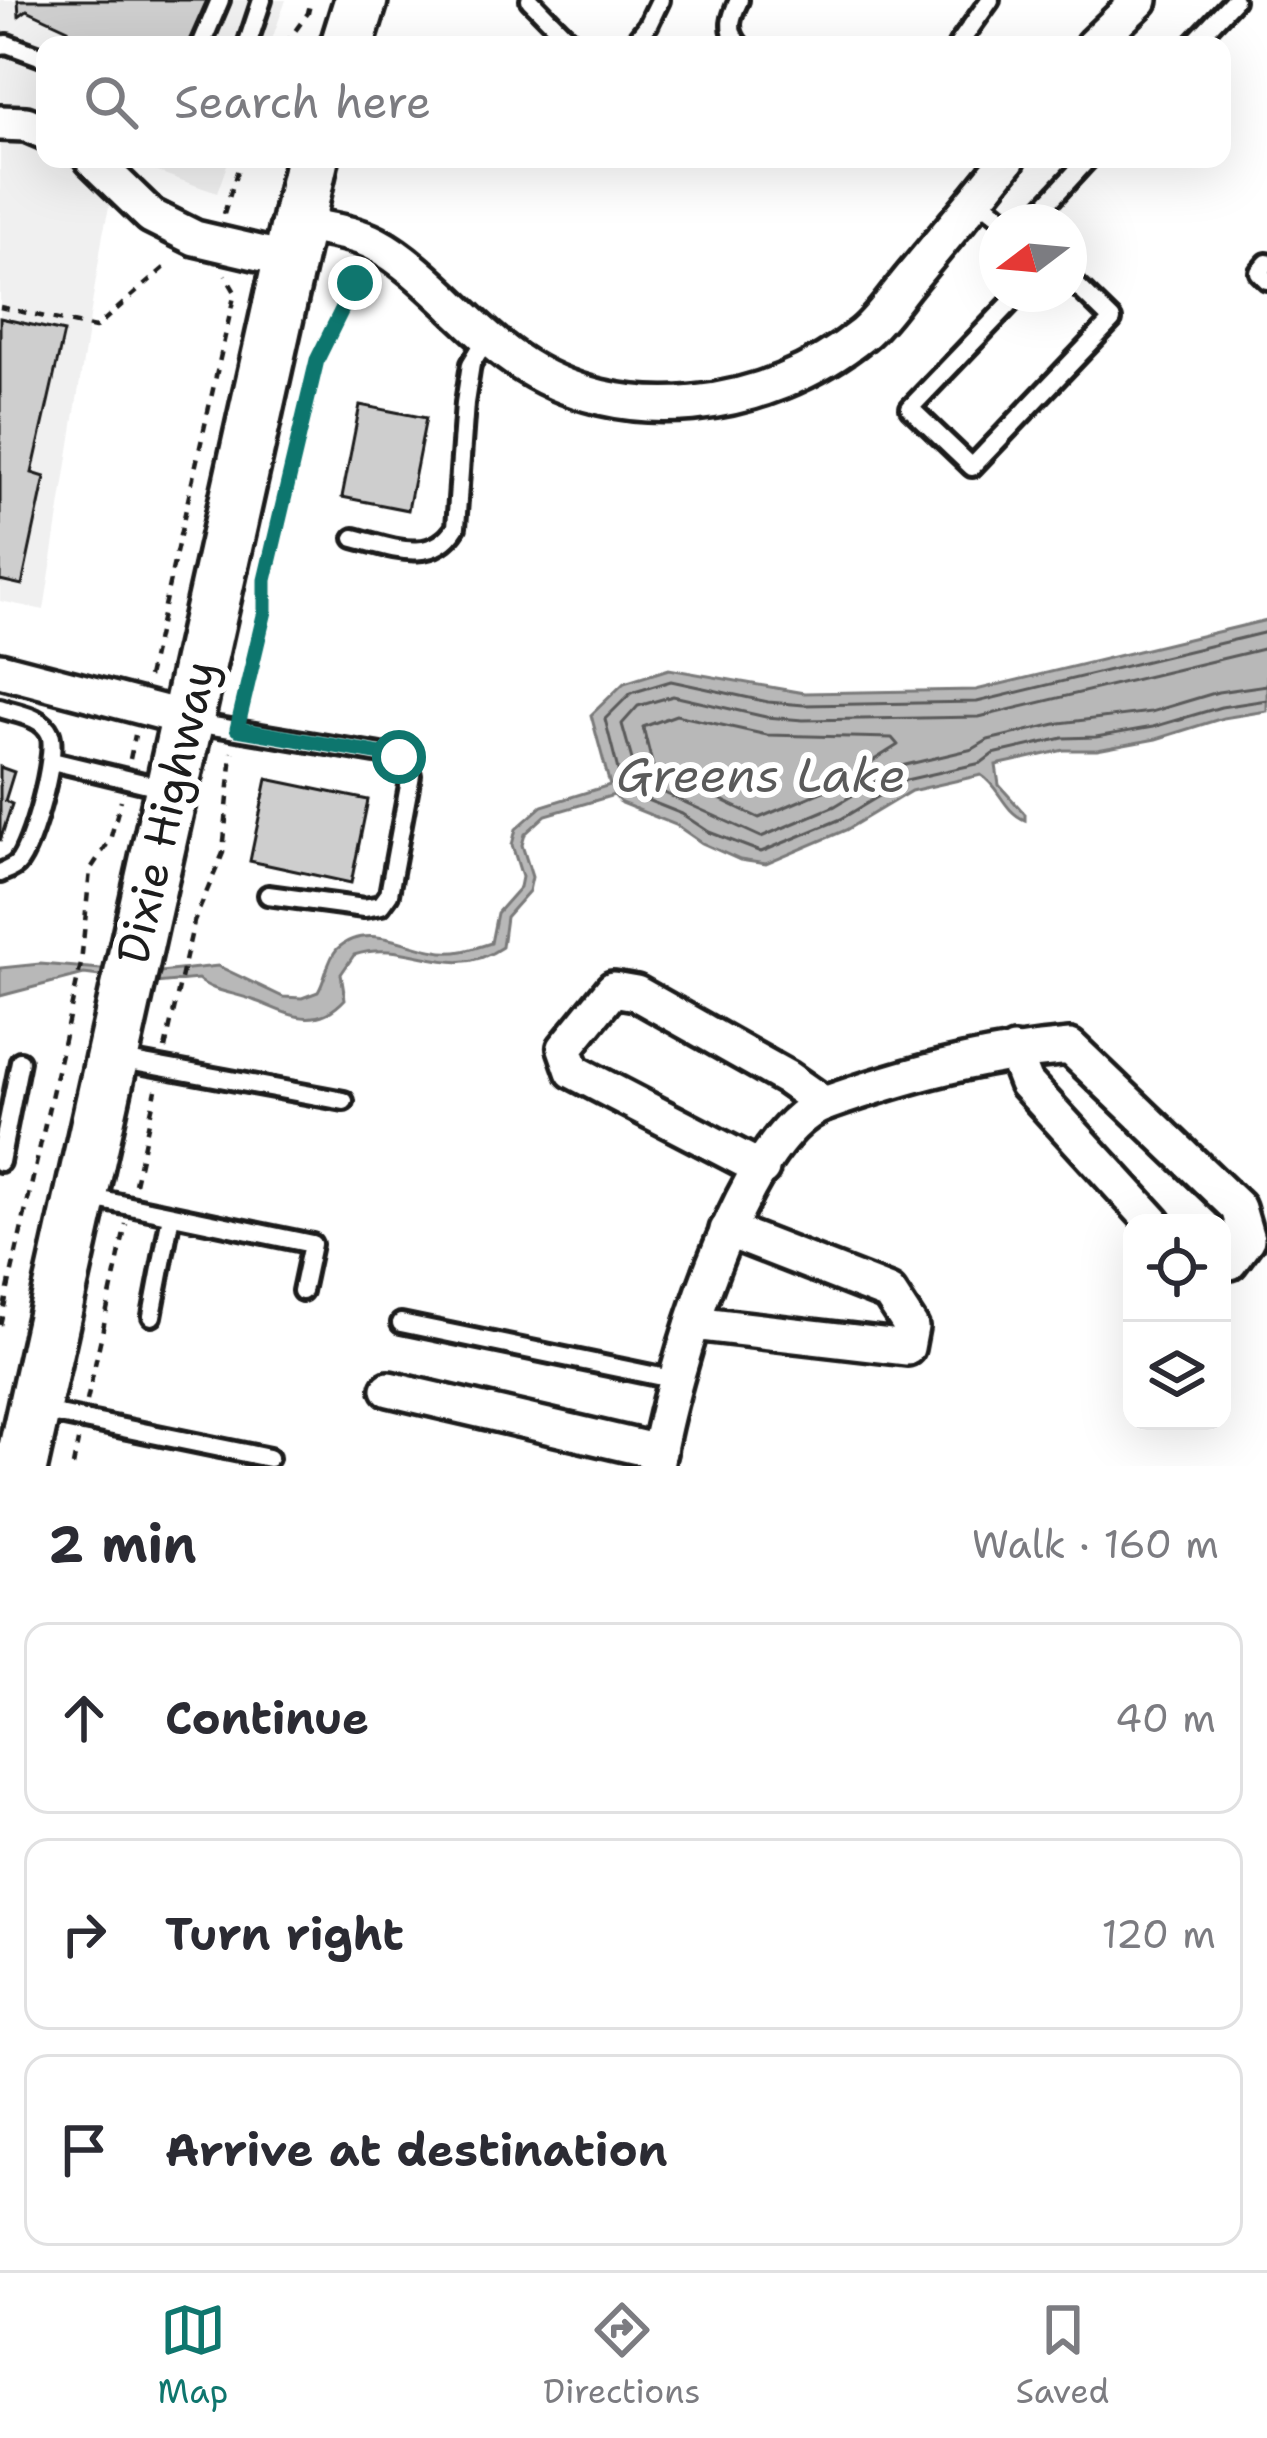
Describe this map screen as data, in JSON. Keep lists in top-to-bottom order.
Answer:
{
  "streets": {
    "main road": ["Dixie Highway"]
  },
  "water": ["Greens Lake"],
  "north": "left",
  "page": {
    "search": "Search here",
    "heading": ["2 min", "Walk · 160 m"],
    "list": [
      ["Continue", "40 m"],
      ["Turn right", "120 m"],
      "Arrive at destination"
    ],
    "nav": ["Map", "Directions", "Saved"]
  }
}
